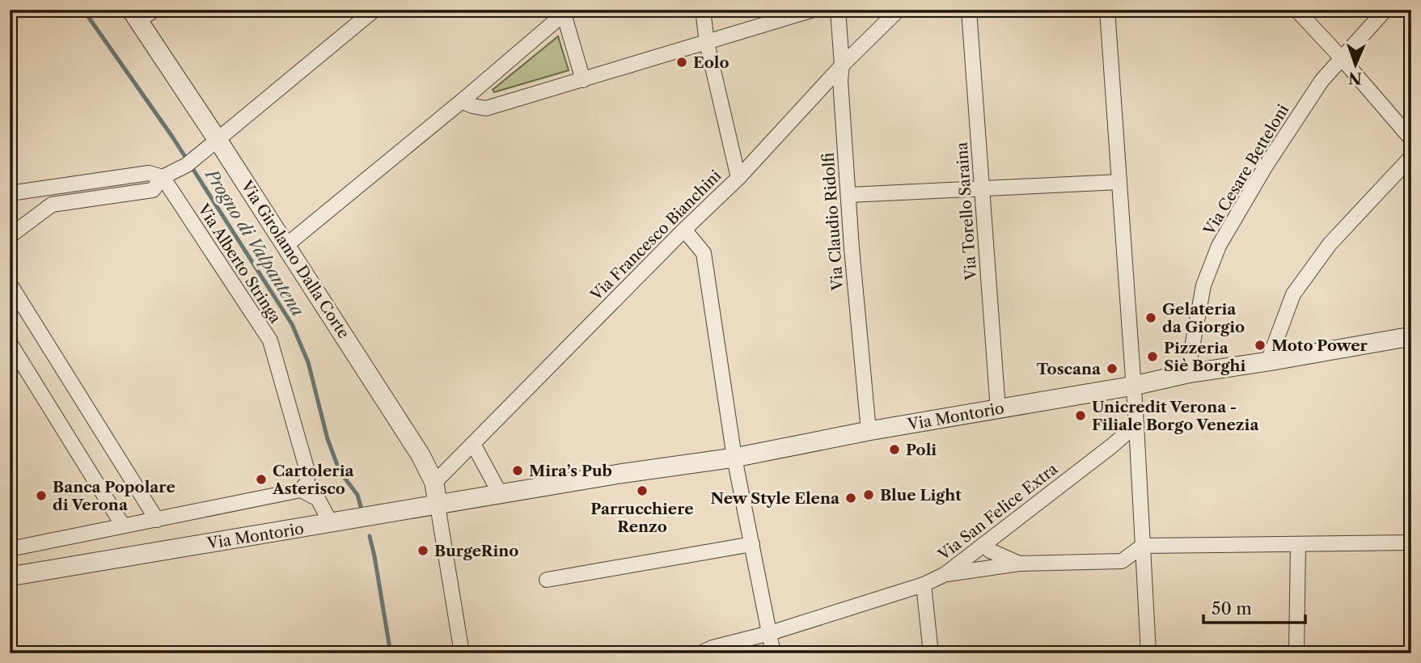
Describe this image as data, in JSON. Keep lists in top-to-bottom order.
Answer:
{
  "streets": {
    "street": [
      "Via Cesare Betteloni",
      "Via Torello Saraina",
      "Via Claudio Ridolfi",
      "Via Francesco Bianchini",
      "Via Girolamo Dalla Corte",
      "Via Alberto Stringa",
      "Via Montorio",
      "Via San Felice Extra"
    ]
  },
  "crossings": [
    ["Via Cesare Betteloni", "Via Montorio"],
    ["Via Torello Saraina", "Via Montorio"],
    ["Via Claudio Ridolfi", "Via Francesco Bianchini"],
    ["Via Claudio Ridolfi", "Via Montorio"],
    ["Via Francesco Bianchini", "Via Girolamo Dalla Corte"],
    ["Via Girolamo Dalla Corte", "Via Montorio"]
  ],
  "water": ["Progno di Valpantena"],
  "places": [
    "Eolo",
    "Gelateria da Giorgio",
    "Moto Power",
    "Pizzeria Siè Borghi",
    "Toscana",
    "Unicredit Verona - Filiale Borgo Venezia",
    "Poli",
    "Mira’s Pub",
    "Cartoleria Asterisco",
    "Parrucchiere Renzo",
    "Blue Light",
    "Banca Popolare di Verona",
    "New Style Elena",
    "BurgeRino"
  ],
  "scale_bar": "50 m",
  "north": "bottom"
}
